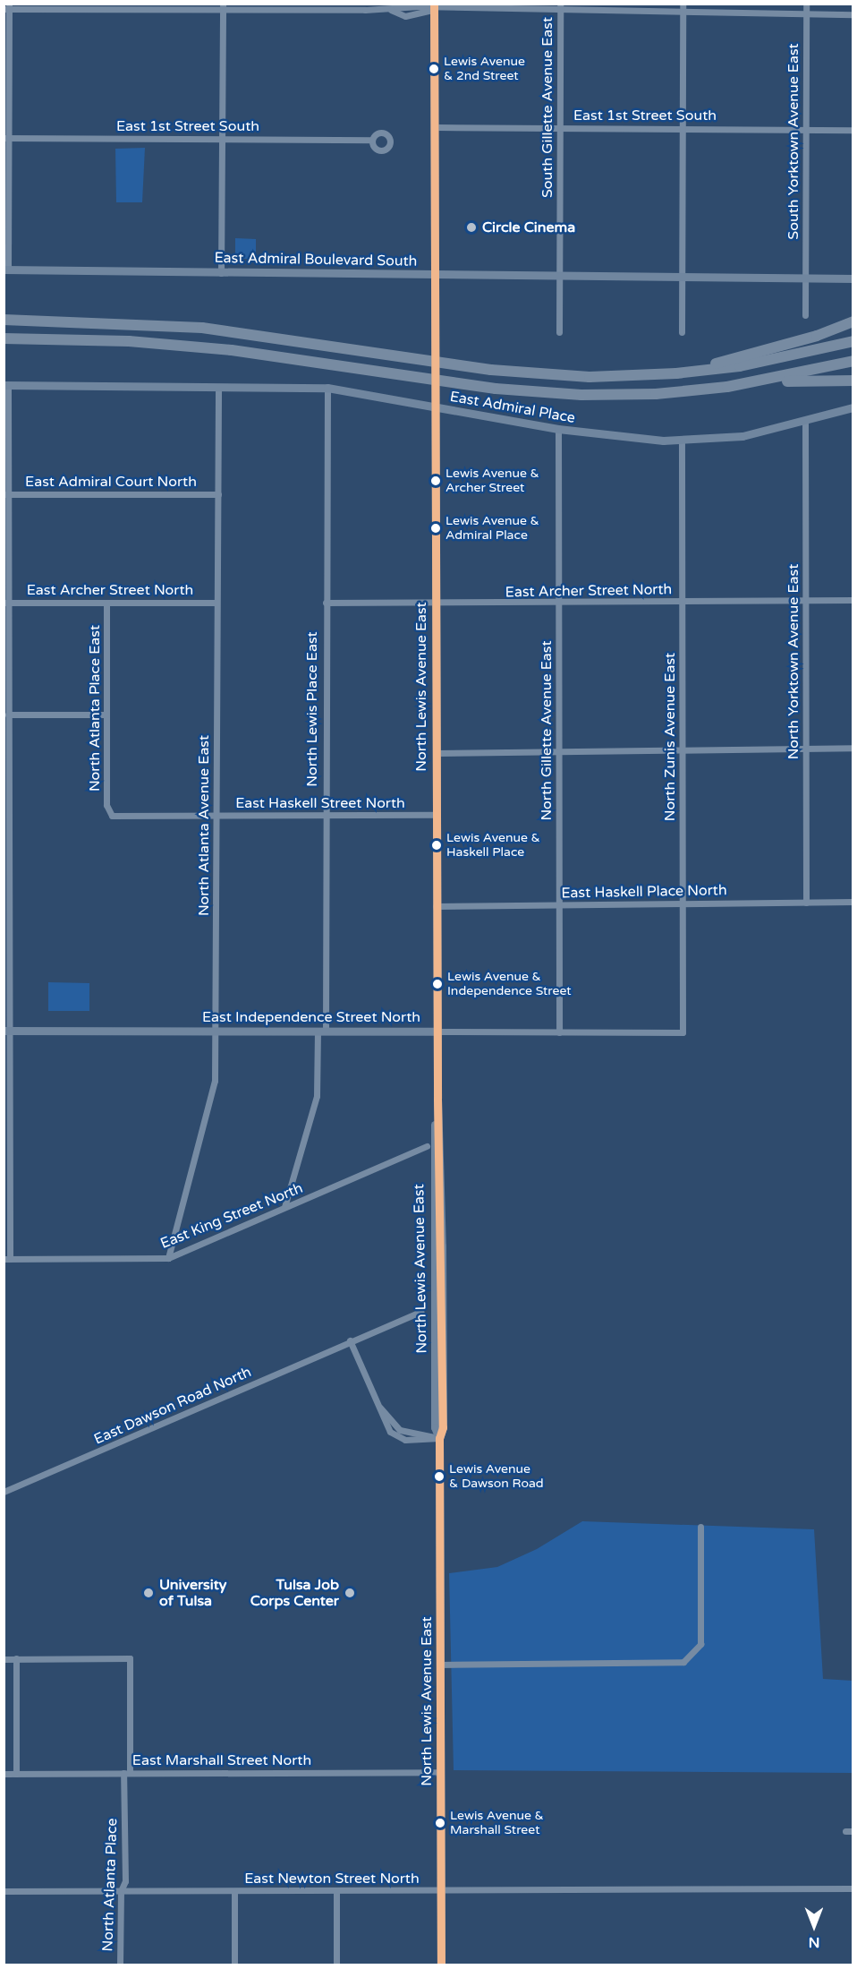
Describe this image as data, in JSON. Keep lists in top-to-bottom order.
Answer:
{
  "streets": {
    "main road": [
      "East Admiral Boulevard South",
      "East Admiral Place",
      "North Lewis Avenue East",
      "East Independence Street North"
    ],
    "street": [
      "South Gillette Avenue East",
      "East 1st Street South",
      "South Yorktown Avenue East",
      "East Admiral Court North",
      "East Archer Street North",
      "North Yorktown Avenue East",
      "North Atlanta Place East",
      "North Lewis Place East",
      "North Gillette Avenue East",
      "North Zunis Avenue East",
      "East Haskell Street North",
      "North Atlanta Avenue East",
      "East Haskell Place North",
      "East King Street North",
      "East Dawson Road North",
      "East Marshall Street North",
      "East Newton Street North",
      "North Atlanta Place"
    ]
  },
  "crossings": [
    ["South Gillette Avenue East", "East 1st Street South"],
    ["South Gillette Avenue East", "East Admiral Boulevard South"],
    ["East 1st Street South", "South Yorktown Avenue East"],
    ["East 1st Street South", "North Lewis Avenue East"],
    ["South Yorktown Avenue East", "East Admiral Boulevard South"],
    ["East Admiral Boulevard South", "North Lewis Avenue East"],
    ["East Admiral Place", "North Yorktown Avenue East"],
    ["East Admiral Place", "North Lewis Avenue East"],
    ["East Admiral Place", "North Lewis Place East"],
    ["East Admiral Place", "North Gillette Avenue East"],
    ["East Admiral Place", "North Zunis Avenue East"],
    ["East Admiral Place", "North Atlanta Avenue East"],
    ["East Admiral Court North", "North Atlanta Avenue East"],
    ["East Archer Street North", "North Yorktown Avenue East"],
    ["East Archer Street North", "North Lewis Avenue East"],
    ["East Archer Street North", "North Atlanta Place East"],
    ["East Archer Street North", "North Lewis Place East"],
    ["East Archer Street North", "North Gillette Avenue East"],
    ["East Archer Street North", "North Zunis Avenue East"],
    ["East Archer Street North", "North Atlanta Avenue East"],
    ["North Yorktown Avenue East", "East Haskell Place North"],
    ["North Lewis Avenue East", "East Haskell Street North"],
    ["North Lewis Avenue East", "East Haskell Place North"],
    ["North Lewis Avenue East", "East Independence Street North"],
    ["North Lewis Avenue East", "East Marshall Street North"],
    ["North Lewis Avenue East", "East Newton Street North"],
    ["North Atlanta Place East", "East Haskell Street North"],
    ["North Lewis Place East", "East Haskell Street North"],
    ["North Lewis Place East", "East Independence Street North"],
    ["North Lewis Place East", "East King Street North"],
    ["North Gillette Avenue East", "East Haskell Place North"],
    ["North Gillette Avenue East", "East Independence Street North"],
    ["North Zunis Avenue East", "East Haskell Place North"],
    ["North Zunis Avenue East", "East Independence Street North"],
    ["East Haskell Street North", "North Atlanta Avenue East"],
    ["North Atlanta Avenue East", "East Independence Street North"],
    ["North Atlanta Avenue East", "East King Street North"],
    ["East Marshall Street North", "North Atlanta Place"],
    ["East Newton Street North", "North Atlanta Place"]
  ],
  "places": [
    "Lewis Avenue & 2nd Street",
    "Circle Cinema",
    "Lewis Avenue & Archer Street",
    "Lewis Avenue & Admiral Place",
    "Lewis Avenue & Haskell Place",
    "Lewis Avenue & Independence Street",
    "Lewis Avenue & Dawson Road",
    "University of Tulsa",
    "Tulsa Job Corps Center",
    "Lewis Avenue & Marshall Street"
  ],
  "north": "bottom"
}
